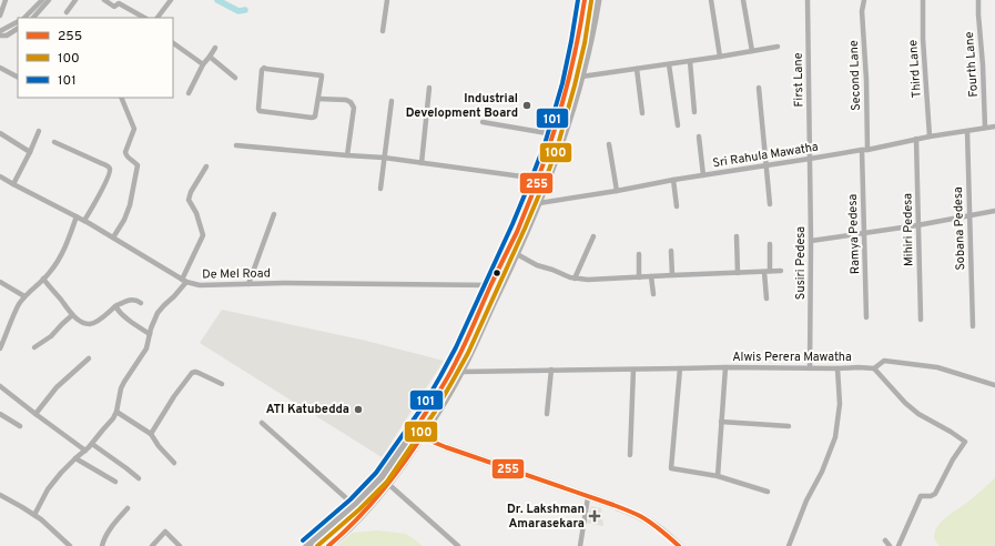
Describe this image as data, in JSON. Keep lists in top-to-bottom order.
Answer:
{
  "streets": {
    "street": [
      "Fourth Lane",
      "Third Lane",
      "Second Lane",
      "First Lane",
      "Sri Rahula Mawatha",
      "Sobana Pedesa",
      "Mihiri Pedesa",
      "Ramya Pedesa",
      "Susiri Pedesa",
      "De Mel Road",
      "Alwis Perera Mawatha"
    ]
  },
  "crossings": [
    ["Fourth Lane", "Sri Rahula Mawatha"],
    ["Third Lane", "Sri Rahula Mawatha"],
    ["Second Lane", "Sri Rahula Mawatha"],
    ["Second Lane", "Ramya Pedesa"],
    ["First Lane", "Sri Rahula Mawatha"],
    ["First Lane", "Susiri Pedesa"],
    ["Sri Rahula Mawatha", "Sobana Pedesa"],
    ["Sri Rahula Mawatha", "Mihiri Pedesa"],
    ["Sri Rahula Mawatha", "Ramya Pedesa"],
    ["Sri Rahula Mawatha", "Susiri Pedesa"],
    ["Susiri Pedesa", "Alwis Perera Mawatha"]
  ],
  "places": {
    "other": ["Industrial Development Board", "ATI Katubedda"],
    "health": ["Dr. Lakshman Amarasekara"]
  },
  "lines": ["transit line 255", "transit line 101", "transit line 100"],
  "legend": ["255", "100", "101"]
}
